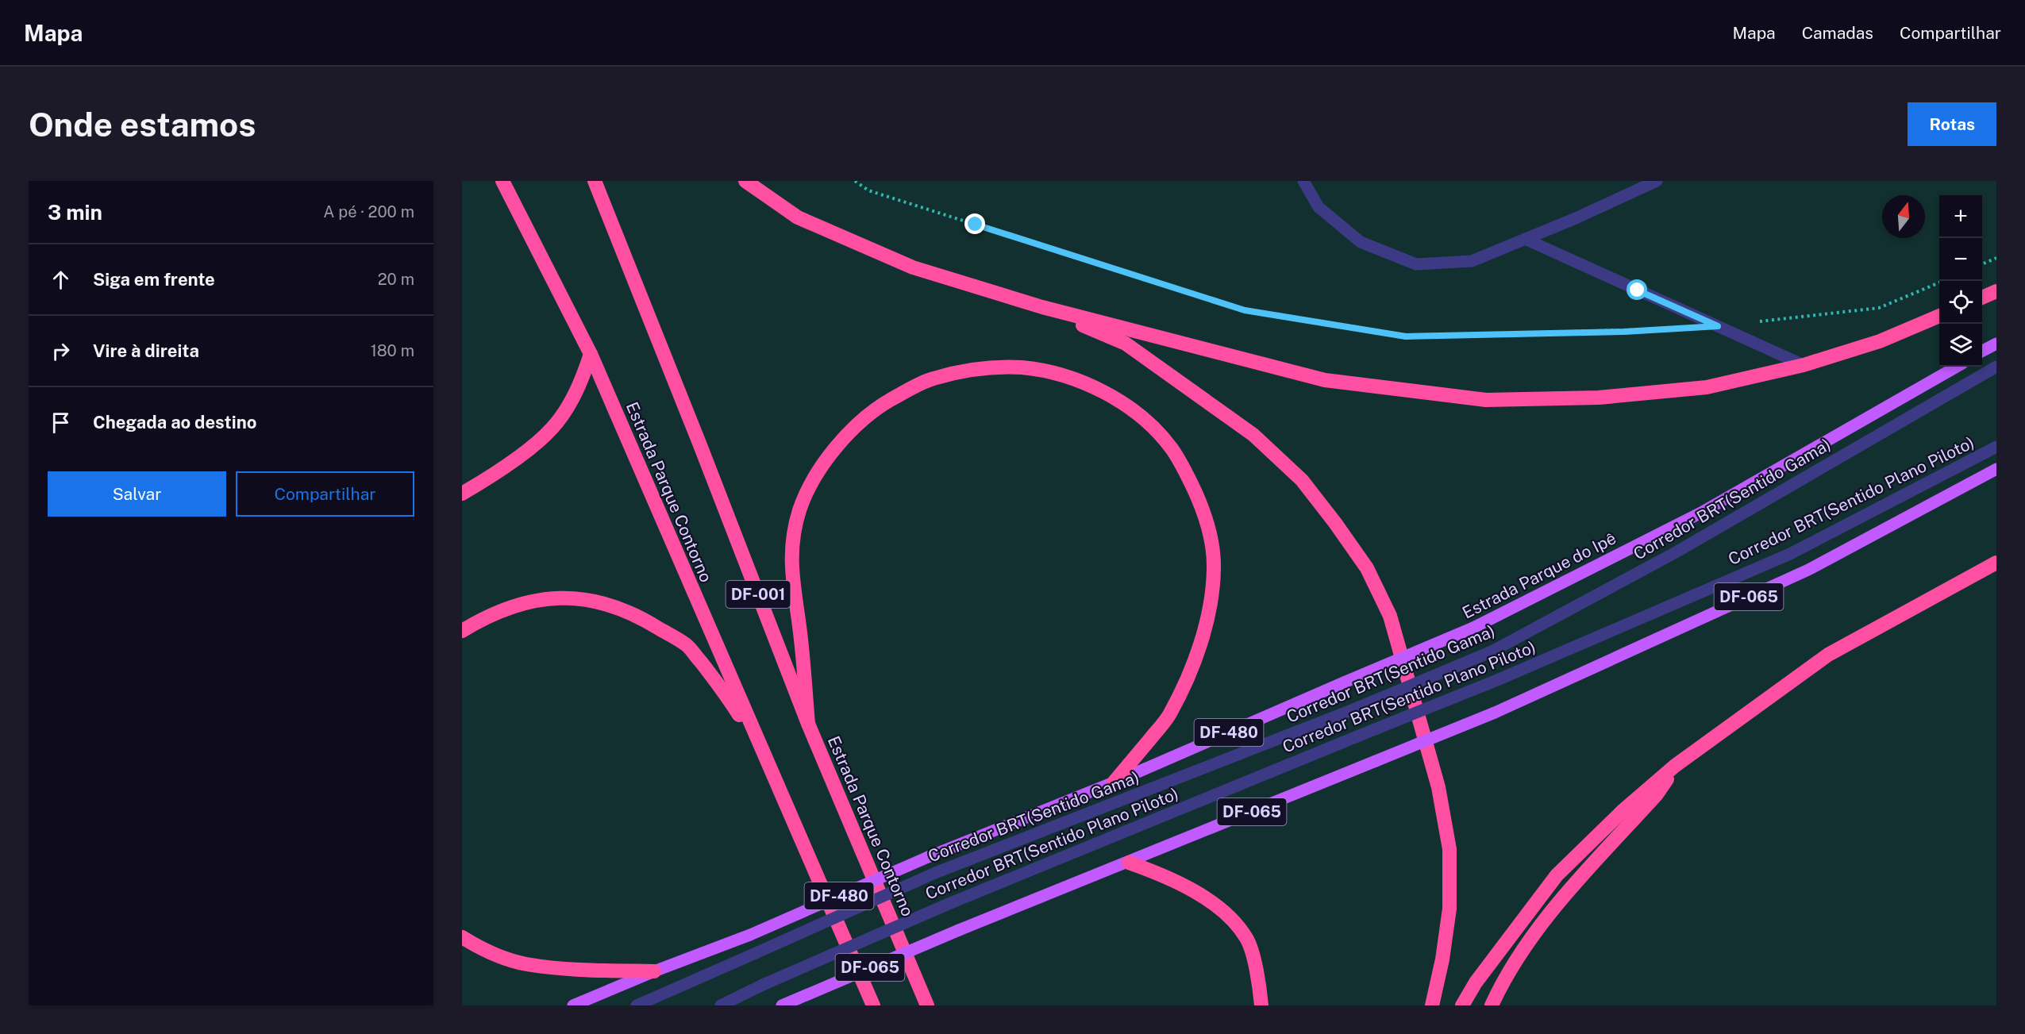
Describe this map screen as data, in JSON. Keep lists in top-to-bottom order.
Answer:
{
  "streets": {
    "highway": ["Estrada Parque Contorno", "DF-001"],
    "main road": ["Estrada Parque do Ipê", "DF-065", "DF-480"],
    "street": ["Corredor BRT(Sentido Gama)", "Corredor BRT(Sentido Plano Piloto)"]
  },
  "crossings": [
    ["Estrada Parque do Ipê", "DF-480"]
  ],
  "north": "top",
  "page": {
    "header": "Mapa",
    "nav": ["Mapa", "Camadas", "Compartilhar"],
    "buttons": [
      "Rotas",
      ["Salvar", "Compartilhar"]
    ],
    "title": "Onde estamos",
    "heading": ["3 min", "A pé · 200 m"],
    "map_buttons": ["+", "−"],
    "list": [
      ["Siga em frente", "20 m"],
      ["Vire à direita", "180 m"],
      "Chegada ao destino"
    ]
  }
}
